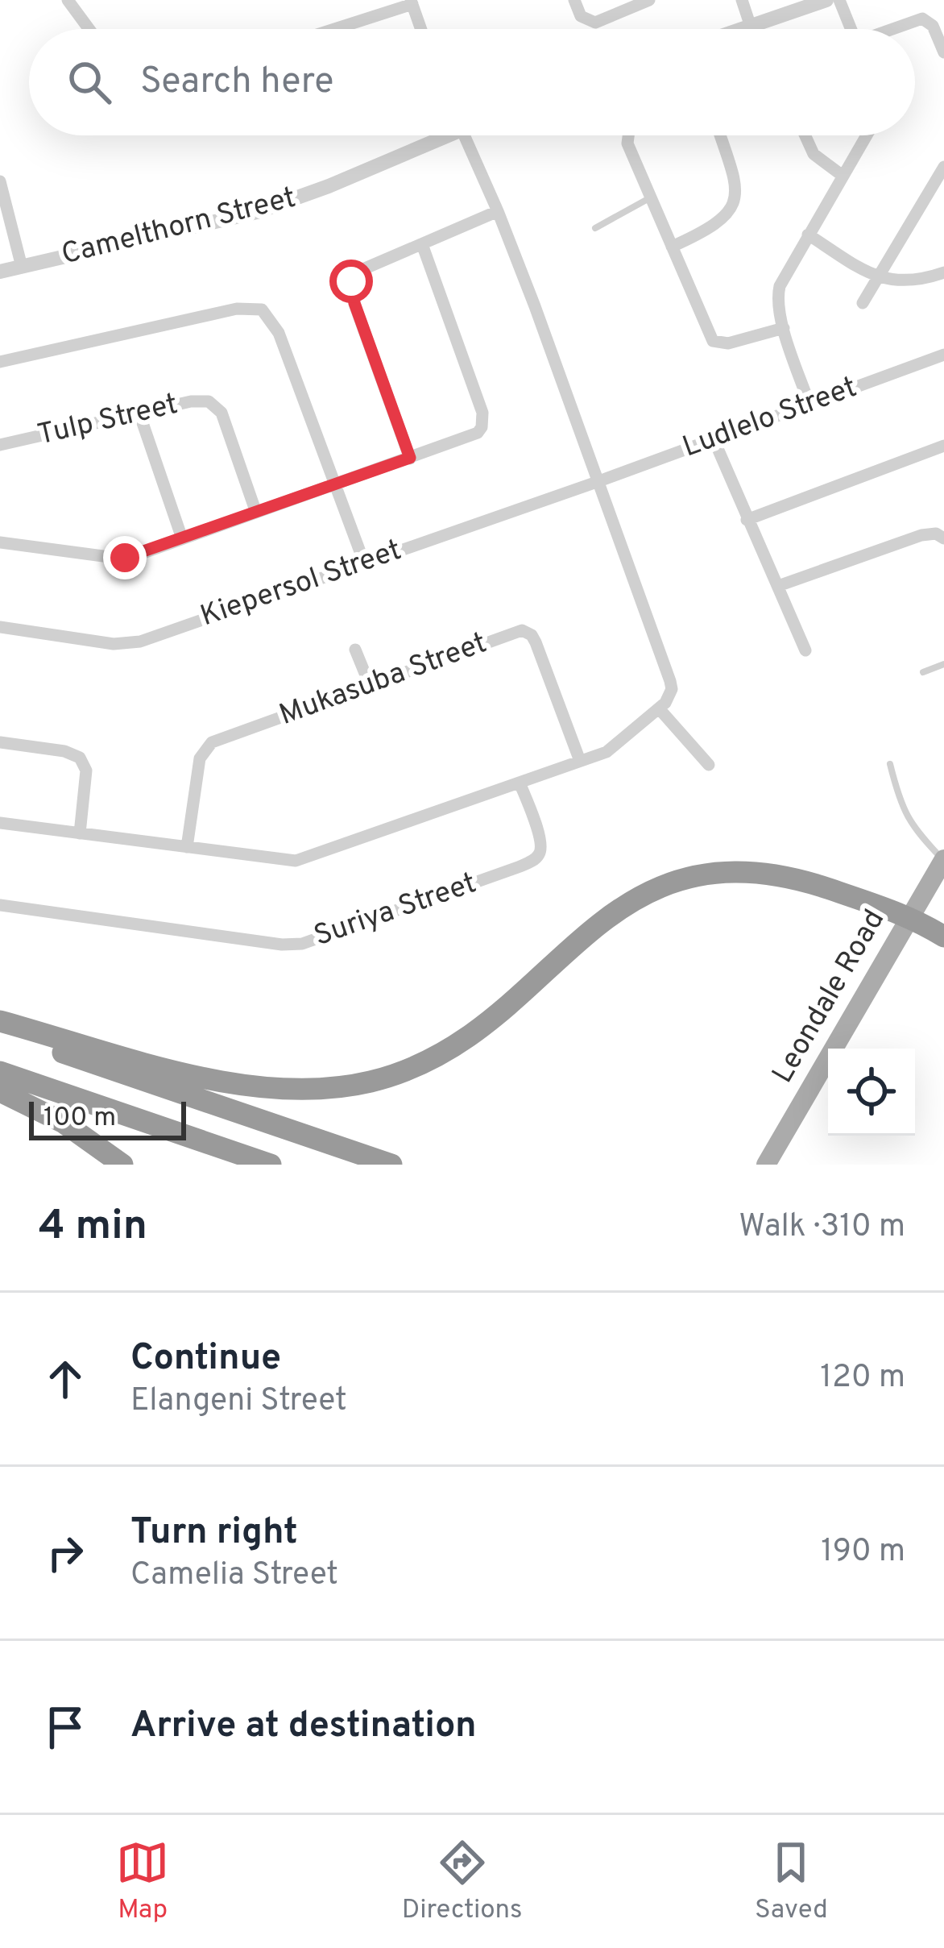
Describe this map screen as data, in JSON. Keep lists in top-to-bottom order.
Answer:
{
  "streets": {
    "main road": ["Leondale Road"],
    "street": [
      "Camelthorn Street",
      "Ludlelo Street",
      "Tulp Street",
      "Kiepersol Street",
      "Mukasuba Street",
      "Suriya Street"
    ]
  },
  "crossings": [
    ["Ludlelo Street", "Kiepersol Street"]
  ],
  "scale_bar": "100 m",
  "page": {
    "search": "Search here",
    "scale": "100 m",
    "heading": ["4 min", "Walk · 310 m"],
    "list": [
      ["Continue", "Elangeni Street", "120 m"],
      ["Turn right", "Camelia Street", "190 m"],
      "Arrive at destination"
    ],
    "nav": ["Map", "Directions", "Saved"]
  }
}
